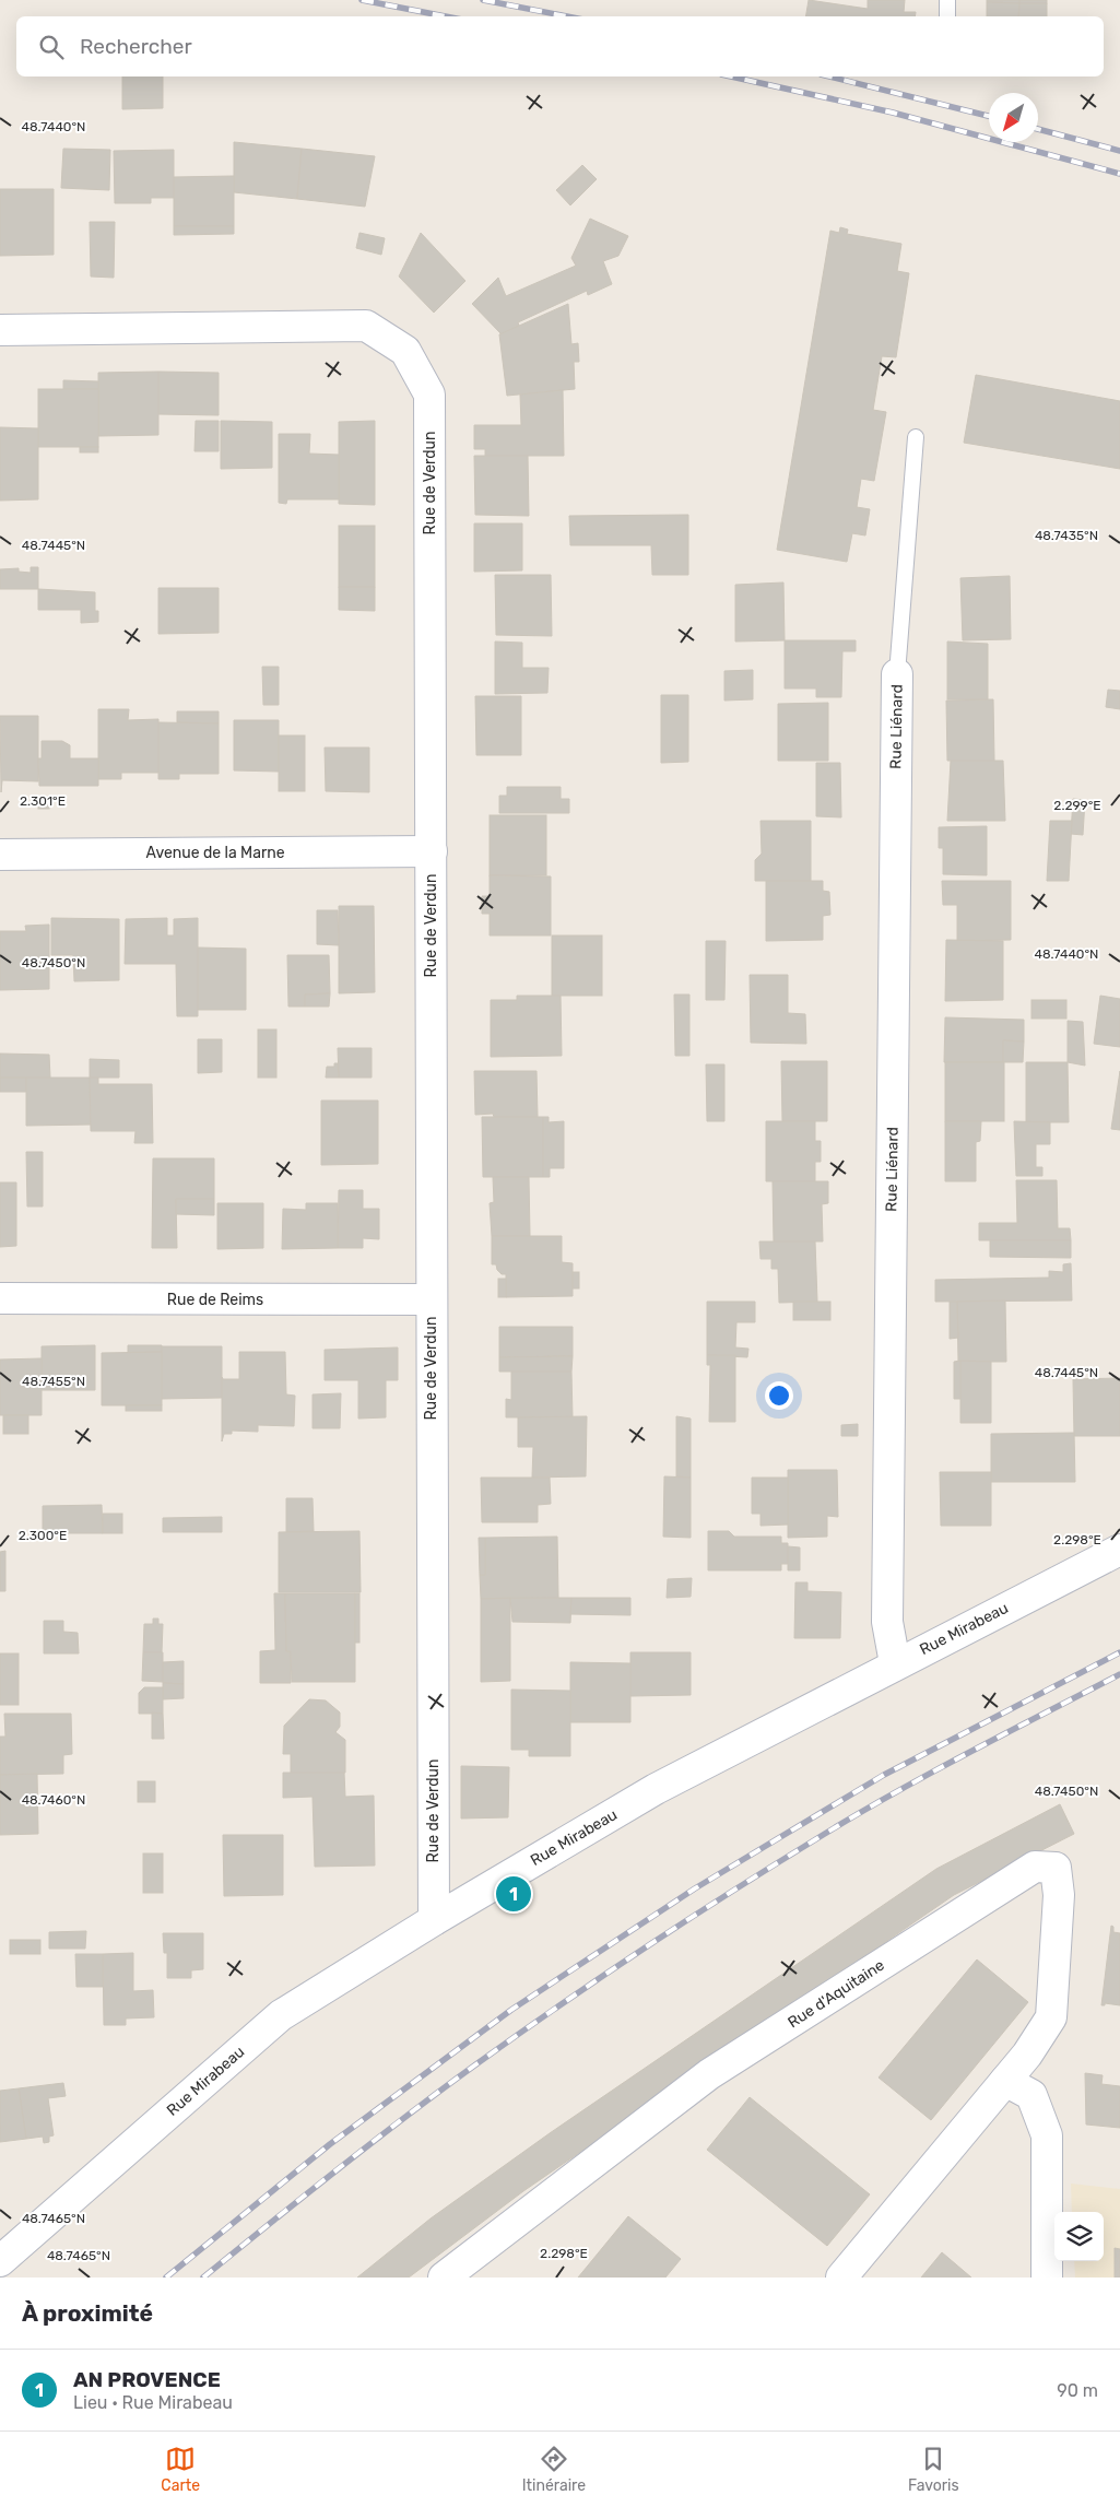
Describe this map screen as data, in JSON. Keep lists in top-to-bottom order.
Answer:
{
  "streets": {
    "street": [
      "Rue de Verdun",
      "Rue Liénard",
      "Avenue de la Marne",
      "Rue de Reims",
      "Rue Mirabeau",
      "Rue d'Aquitaine"
    ]
  },
  "crossings": [
    ["Rue de Verdun", "Avenue de la Marne"],
    ["Rue de Verdun", "Rue de Reims"],
    ["Rue de Verdun", "Rue Mirabeau"],
    ["Rue Liénard", "Rue Mirabeau"]
  ],
  "north": "bottom left",
  "page": {
    "search": "Rechercher",
    "pins": "1",
    "heading": "À proximité",
    "list": [
      {
        "mark": "1",
        "name": "AN PROVENCE",
        "note": "Lieu · Rue Mirabeau",
        "value": "90 m"
      }
    ],
    "nav": ["Carte", "Itinéraire", "Favoris"]
  },
  "coordinates": [
    "48.7440°N",
    "48.7435°N",
    "48.7445°N",
    "2.301°E",
    "2.299°E",
    "48.7450°N",
    "48.7455°N",
    "2.300°E",
    "2.298°E",
    "48.7460°N",
    "48.7465°N"
  ]
}
